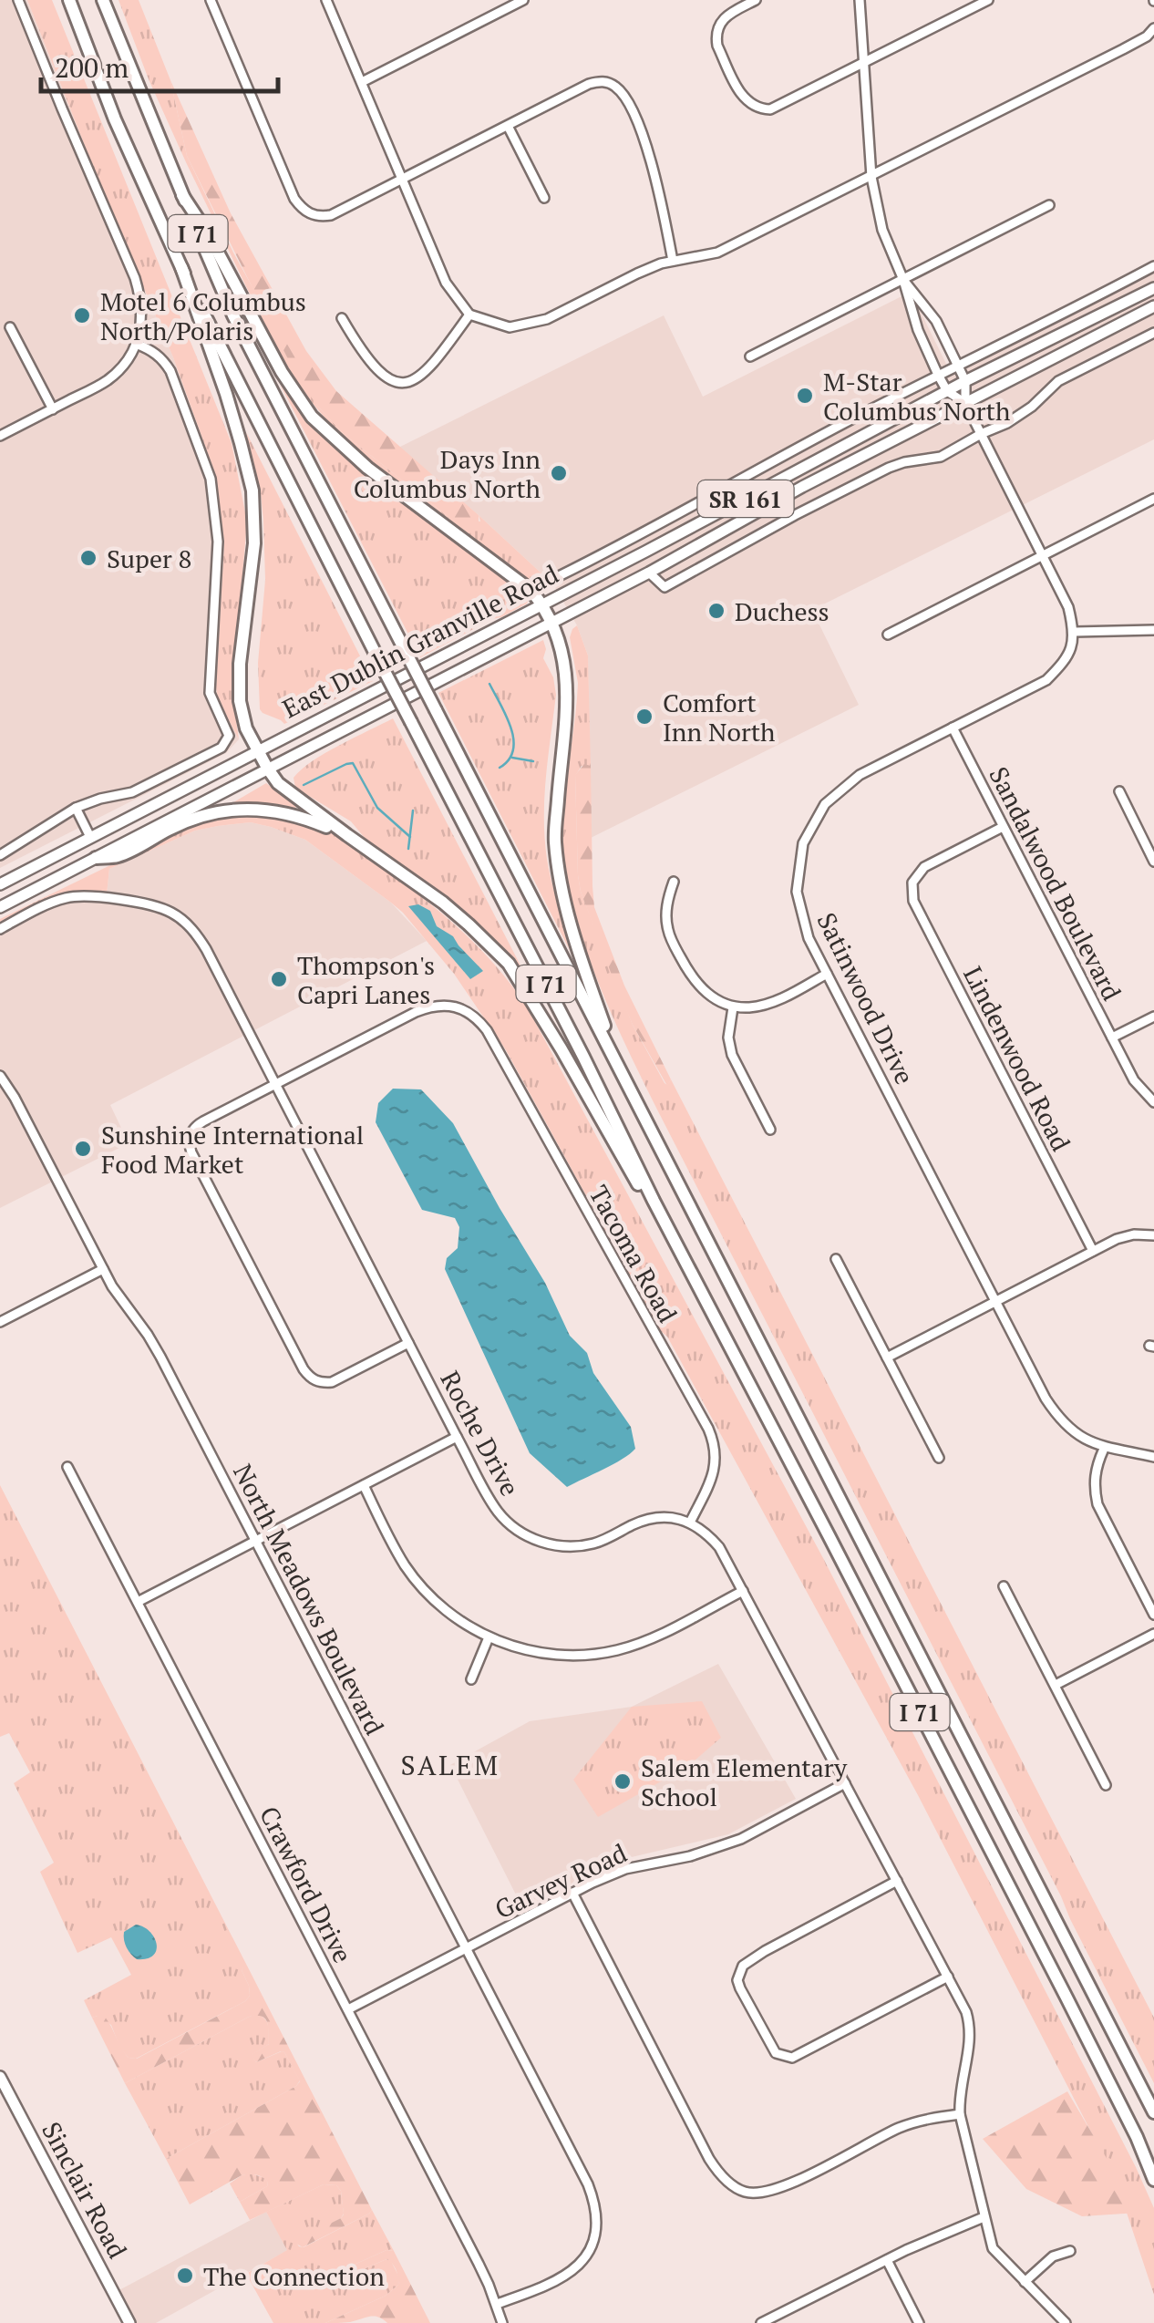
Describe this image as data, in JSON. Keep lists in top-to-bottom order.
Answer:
{
  "streets": {
    "highway": ["I 71"],
    "main road": ["SR 161", "East Dublin Granville Road", "Sinclair Road"],
    "street": [
      "Sandalwood Boulevard",
      "Satinwood Drive",
      "Lindenwood Road",
      "Tacoma Road",
      "Roche Drive",
      "North Meadows Boulevard",
      "Garvey Road",
      "Crawford Drive"
    ]
  },
  "crossings": [
    ["Sandalwood Boulevard", "Satinwood Drive"],
    ["Sandalwood Boulevard", "Lindenwood Road"],
    ["Tacoma Road", "Roche Drive"],
    ["North Meadows Boulevard", "Garvey Road"],
    ["North Meadows Boulevard", "Crawford Drive"],
    ["Garvey Road", "Crawford Drive"]
  ],
  "districts": ["SALEM"],
  "places": [
    "Motel 6 Columbus North/Polaris",
    "M-Star Columbus North",
    "Days Inn Columbus North",
    "Super 8",
    "Duchess",
    "Comfort Inn North",
    "Thompson's Capri Lanes",
    "Sunshine International Food Market",
    "Salem Elementary School",
    "The Connection"
  ],
  "scale_bar": "200 m"
}
